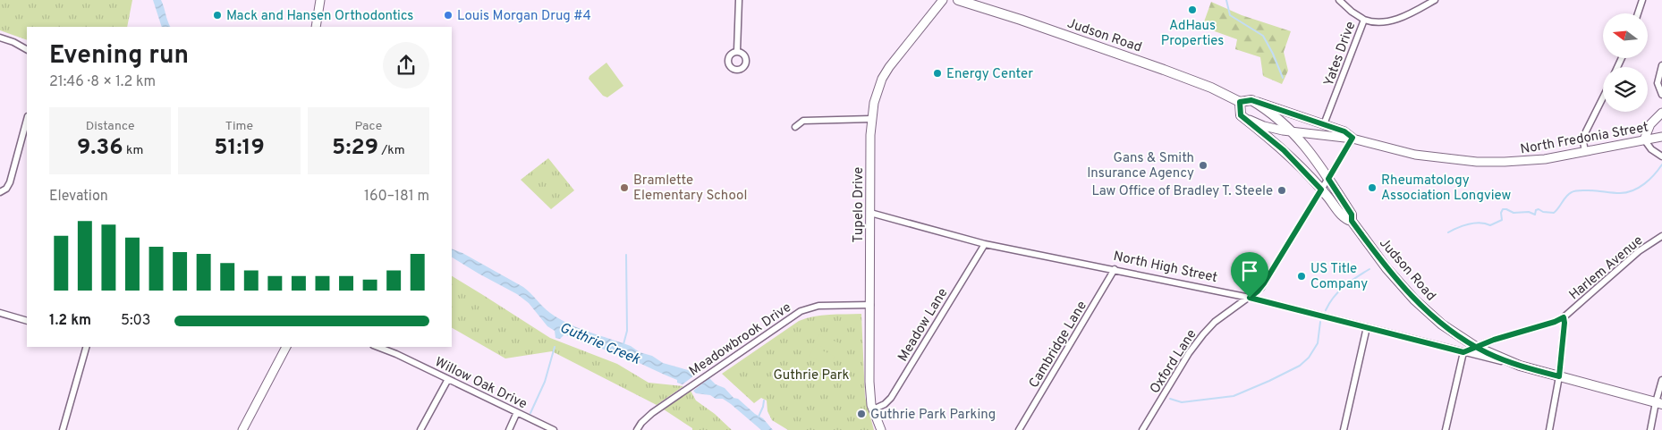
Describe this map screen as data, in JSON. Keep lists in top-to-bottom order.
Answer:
{
  "streets": {
    "main road": ["Judson Road", "North High Street"],
    "street": [
      "Yates Drive",
      "North Fredonia Street",
      "Tupelo Drive",
      "Harlem Avenue",
      "Meadow Lane",
      "Meadowbrook Drive",
      "Cambridge Lane",
      "Oxford Lane",
      "Willow Oak Drive"
    ]
  },
  "crossings": [
    ["Judson Road", "North Fredonia Street"],
    ["Judson Road", "North High Street"],
    ["Judson Road", "Harlem Avenue"],
    ["Judson Road", "Oxford Lane"],
    ["Yates Drive", "North Fredonia Street"],
    ["North Fredonia Street", "Oxford Lane"],
    ["Tupelo Drive", "North High Street"],
    ["Tupelo Drive", "Meadow Lane"],
    ["Tupelo Drive", "Meadowbrook Drive"],
    ["North High Street", "Harlem Avenue"],
    ["North High Street", "Meadow Lane"],
    ["North High Street", "Cambridge Lane"],
    ["North High Street", "Oxford Lane"]
  ],
  "water": ["Guthrie Creek"],
  "parks": ["Guthrie Park"],
  "places": [
    "AdHaus Properties",
    "Mack and Hansen Orthodontics",
    "Louis Morgan Drug #4",
    "Energy Center",
    "Gans & Smith Insurance Agency",
    "Bramlette Elementary School",
    "Rheumatology Association Longview",
    "Law Office of Bradley T. Steele",
    "US Title Company",
    "Guthrie Park Parking"
  ],
  "north": "left",
  "page": {
    "heading": ["Evening run", "21:46 · 8 × 1.2 km"],
    "stats": [
      ["Distance", "9.36 km"],
      ["Time", "51:19"],
      ["Pace", "5:29 /km"]
    ],
    "chart": ["Elevation", "160–181 m"],
    "list": [
      {
        "name": "1.2 km",
        "note": "5:03"
      }
    ]
  }
}
